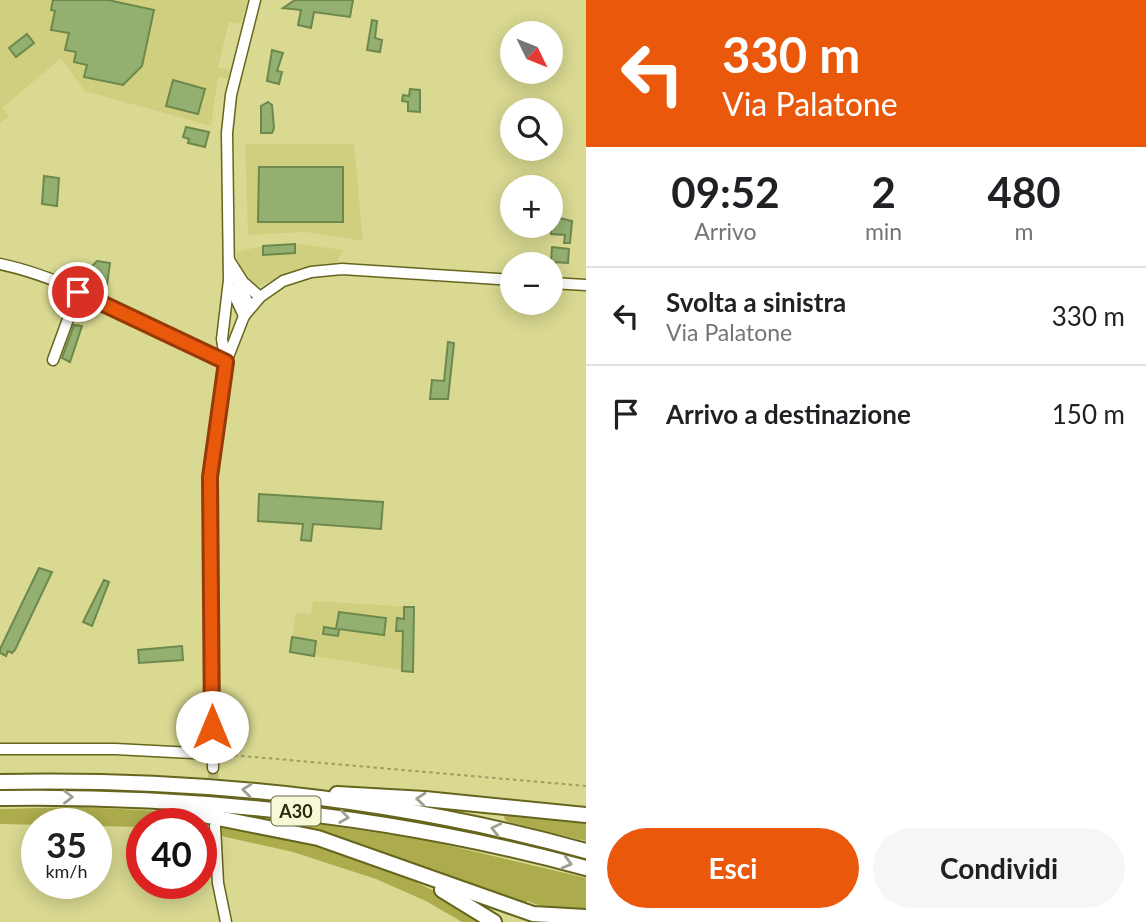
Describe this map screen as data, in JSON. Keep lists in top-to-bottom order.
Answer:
{
  "streets": {
    "highway": ["A30"]
  },
  "north": "bottom right",
  "page": {
    "turn": ["330 m", "Via Palatone"],
    "map_buttons": ["+", "−"],
    "eta": [
      "09:52",
      "Arrivo",
      "2",
      "min",
      "480",
      "m"
    ],
    "list": [
      {
        "name": "Svolta a sinistra",
        "note": "Via Palatone",
        "value": "330 m"
      },
      {
        "name": "Arrivo a destinazione",
        "value": "150 m"
      }
    ],
    "speed": "35 km/h",
    "limit": "40",
    "buttons": ["Esci", "Condividi"]
  }
}
